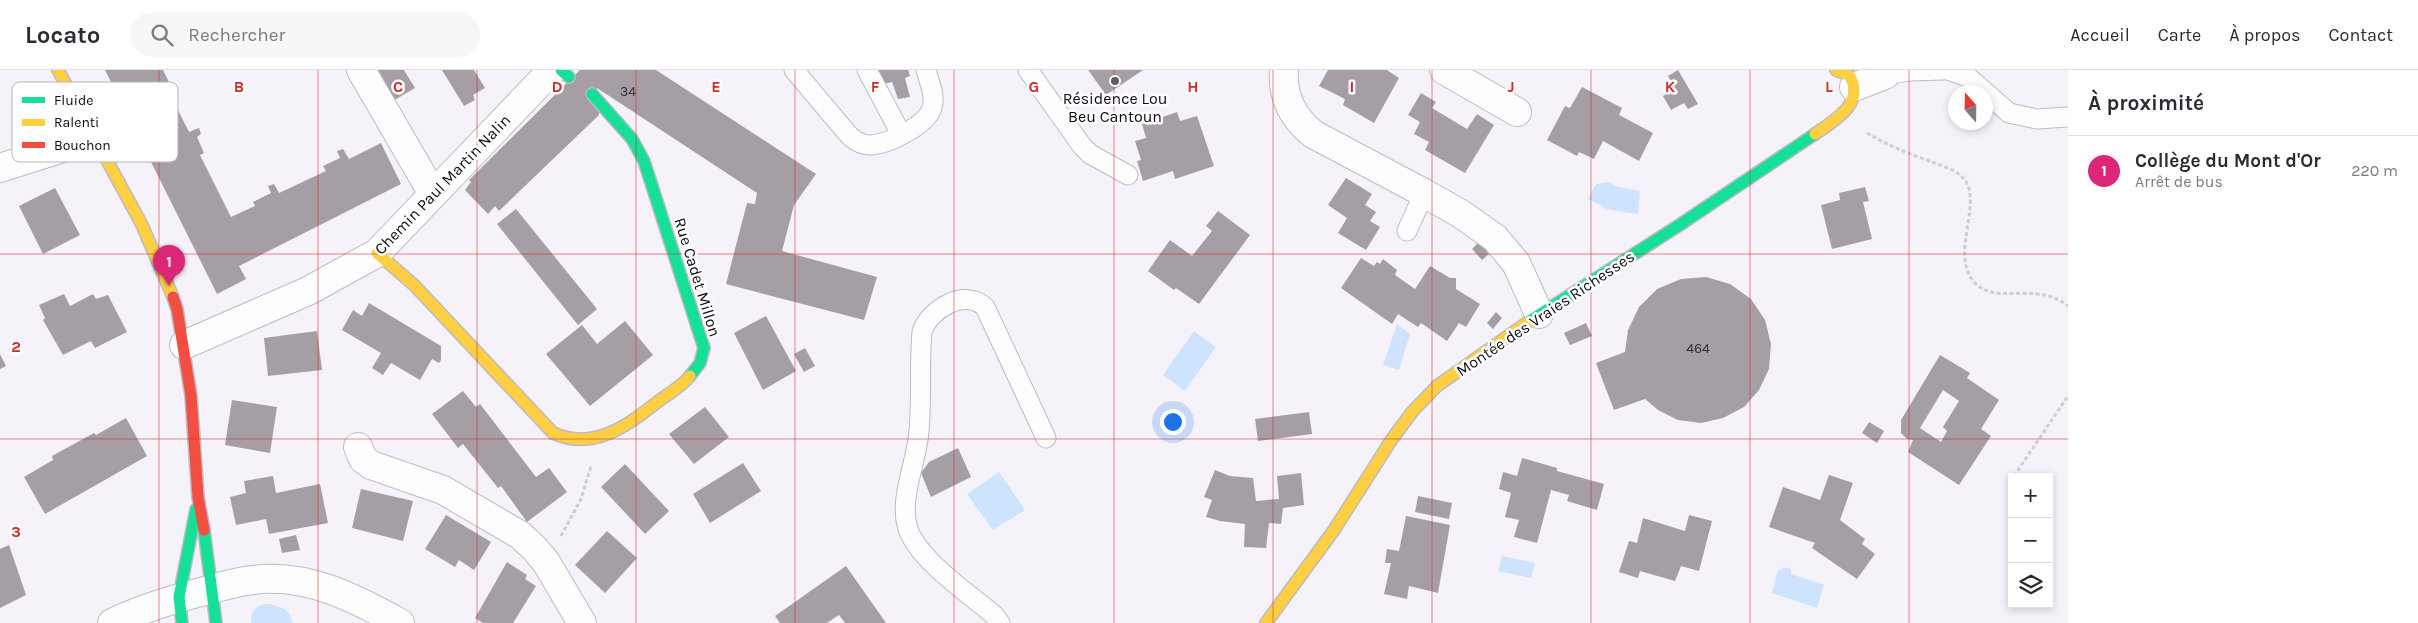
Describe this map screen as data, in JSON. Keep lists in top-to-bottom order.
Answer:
{
  "streets": {
    "street": ["Chemin Paul Martin Nalin", "Rue Cadet Millon", "Montée des Vraies Richesses"]
  },
  "crossings": [
    ["Chemin Paul Martin Nalin", "Rue Cadet Millon"]
  ],
  "places": ["Résidence Lou Beu Cantoun"],
  "house_numbers": ["34", "464"],
  "legend": ["Fluide", "Ralenti", "Bouchon"],
  "north": "top",
  "page": {
    "header": "Locato",
    "search": "Rechercher",
    "nav": [
      "Accueil",
      "Carte",
      "À propos",
      "Contact"
    ],
    "heading": "À proximité",
    "list": [
      {
        "mark": "1",
        "name": "Collège du Mont d'Or",
        "note": "Arrêt de bus",
        "value": "220 m"
      }
    ],
    "pins": "1",
    "map_buttons": ["+", "−"]
  },
  "grid": {
    "columns": [
      "B",
      "C",
      "D",
      "E",
      "F",
      "G",
      "H",
      "I",
      "J",
      "K",
      "L"
    ],
    "rows": ["2", "3"]
  }
}
